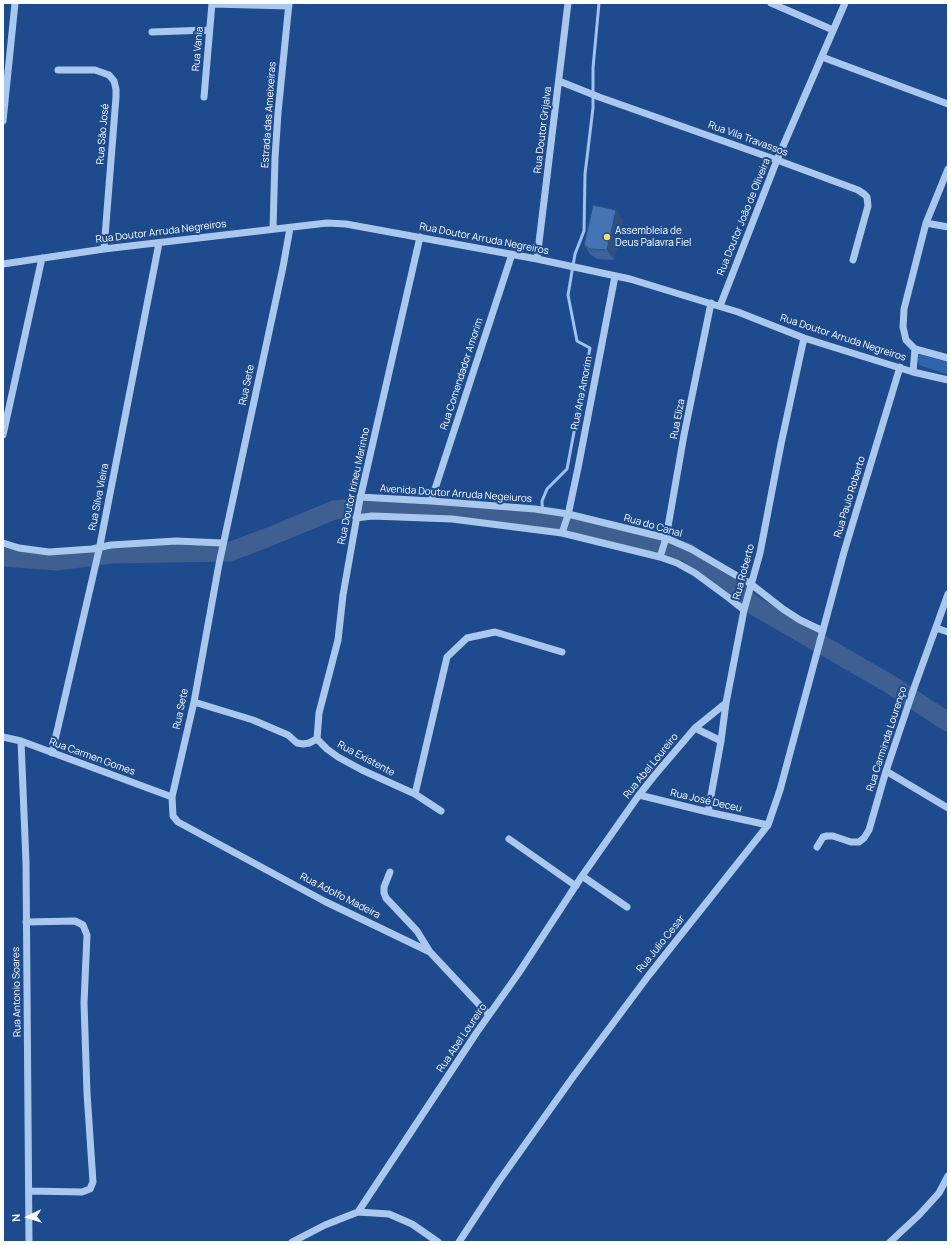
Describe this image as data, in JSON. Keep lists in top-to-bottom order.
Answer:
{
  "streets": {
    "street": [
      "Rua Vania",
      "Estrada das Ameixeiras",
      "Rua Doutor Grijalva",
      "Rua São José",
      "Rua Vila Travassos",
      "Rua Doutor João de Oliveira",
      "Rua Doutor Arruda Negreiros",
      "Rua Comendador Amorim",
      "Rua Sete",
      "Rua Ana Amorim",
      "Rua Eliza",
      "Rua Doutor Irineu Marinho",
      "Avenida Doutor Arruda Negeiuros",
      "Rua Silva Vieira",
      "Rua Paulo Roberto",
      "Rua do Canal",
      "Rua Roberto",
      "Rua Carminda Lourenço",
      "Rua Carmen Gomes",
      "Rua Existente",
      "Rua Abel Loureiro",
      "Rua José Deceu",
      "Rua Adolfo Madeira",
      "Rua Julio Cesar",
      "Rua Antonio Soares"
    ]
  },
  "crossings": [
    ["Estrada das Ameixeiras", "Rua Doutor Arruda Negreiros"],
    ["Rua Doutor Grijalva", "Rua Vila Travassos"],
    ["Rua Doutor Grijalva", "Rua Doutor Arruda Negreiros"],
    ["Rua São José", "Rua Doutor Arruda Negreiros"],
    ["Rua Vila Travassos", "Rua Doutor João de Oliveira"],
    ["Rua Doutor João de Oliveira", "Rua Doutor Arruda Negreiros"],
    ["Rua Doutor Arruda Negreiros", "Rua Comendador Amorim"],
    ["Rua Doutor Arruda Negreiros", "Rua Sete"],
    ["Rua Doutor Arruda Negreiros", "Rua Ana Amorim"],
    ["Rua Doutor Arruda Negreiros", "Rua Eliza"],
    ["Rua Doutor Arruda Negreiros", "Rua Doutor Irineu Marinho"],
    ["Rua Doutor Arruda Negreiros", "Rua Silva Vieira"],
    ["Rua Doutor Arruda Negreiros", "Rua Paulo Roberto"],
    ["Rua Doutor Arruda Negreiros", "Rua Roberto"],
    ["Rua Comendador Amorim", "Avenida Doutor Arruda Negeiuros"],
    ["Rua Sete", "Rua Carmen Gomes"],
    ["Rua Sete", "Rua Adolfo Madeira"],
    ["Rua Ana Amorim", "Rua do Canal"],
    ["Rua Eliza", "Rua do Canal"],
    ["Rua Doutor Irineu Marinho", "Avenida Doutor Arruda Negeiuros"],
    ["Rua Doutor Irineu Marinho", "Rua Existente"],
    ["Avenida Doutor Arruda Negeiuros", "Rua do Canal"],
    ["Rua Silva Vieira", "Rua Carmen Gomes"],
    ["Rua Paulo Roberto", "Rua do Canal"],
    ["Rua Paulo Roberto", "Rua Julio Cesar"],
    ["Rua do Canal", "Rua Roberto"],
    ["Rua do Canal", "Rua Julio Cesar"],
    ["Rua Roberto", "Rua Abel Loureiro"],
    ["Rua Roberto", "Rua José Deceu"],
    ["Rua Carmen Gomes", "Rua Antonio Soares"],
    ["Rua Abel Loureiro", "Rua José Deceu"],
    ["Rua Abel Loureiro", "Rua Adolfo Madeira"],
    ["Rua José Deceu", "Rua Julio Cesar"]
  ],
  "places": ["Assembleia de Deus Palavra Fiel"],
  "north": "left"
}
